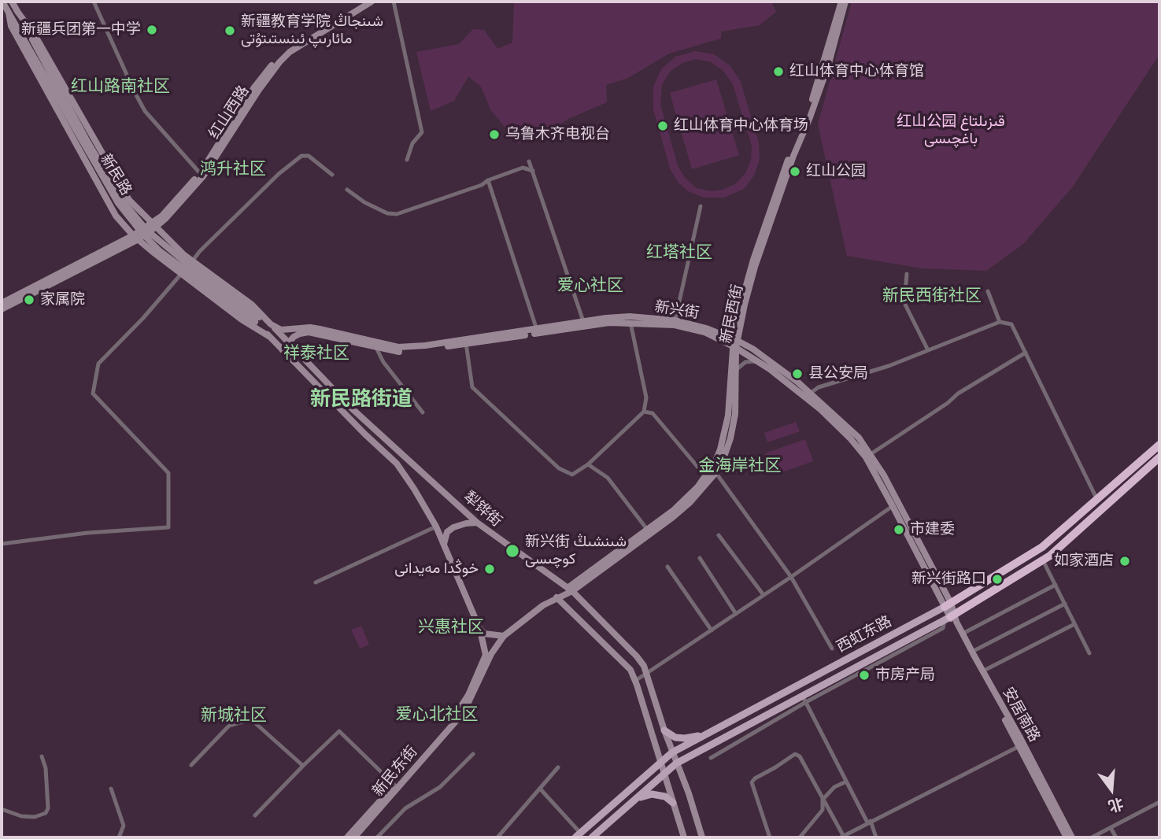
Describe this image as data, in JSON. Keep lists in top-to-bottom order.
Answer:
{
  "streets": {
    "highway": ["西虹东路"],
    "main road": [
      "红山西路",
      "新民路",
      "新兴街",
      "新民西街",
      "犁铧街",
      "安居南路",
      "新民东街"
    ]
  },
  "crossings": [
    ["新民路", "犁铧街"],
    ["新兴街", "新民西街"],
    ["新兴街", "犁铧街"],
    ["新兴街", "西虹东路"],
    ["新兴街", "安居南路"],
    ["新民西街", "犁铧街"],
    ["新民西街", "新民东街"],
    ["犁铧街", "西虹东路"],
    ["西虹东路", "安居南路"]
  ],
  "districts": [
    "红山路南社区",
    "鸿升社区",
    "红塔社区",
    "爱心社区",
    "新民西街社区",
    "祥泰社区",
    "新民路街道",
    "金海岸社区",
    "兴惠社区",
    "爱心北社区",
    "新城社区"
  ],
  "parks": ["红山公园 قىزىلتاغ باغچىسى"],
  "places": [
    "新疆兵团第一中学",
    "新疆教育学院 شىنجاڭ مائارىپ ئىنستىتۇتى",
    "红山体育中心体育馆",
    "红山体育中心体育场",
    "乌鲁木齐电视台",
    "红山公园",
    "家属院",
    "县公安局",
    "市建委",
    "新兴街 شىنشىڭ كوچىسى",
    "如家酒店",
    "خوڭدا مەيدانى",
    "新兴街路口",
    "市房产局"
  ],
  "north": "bottom"
}
